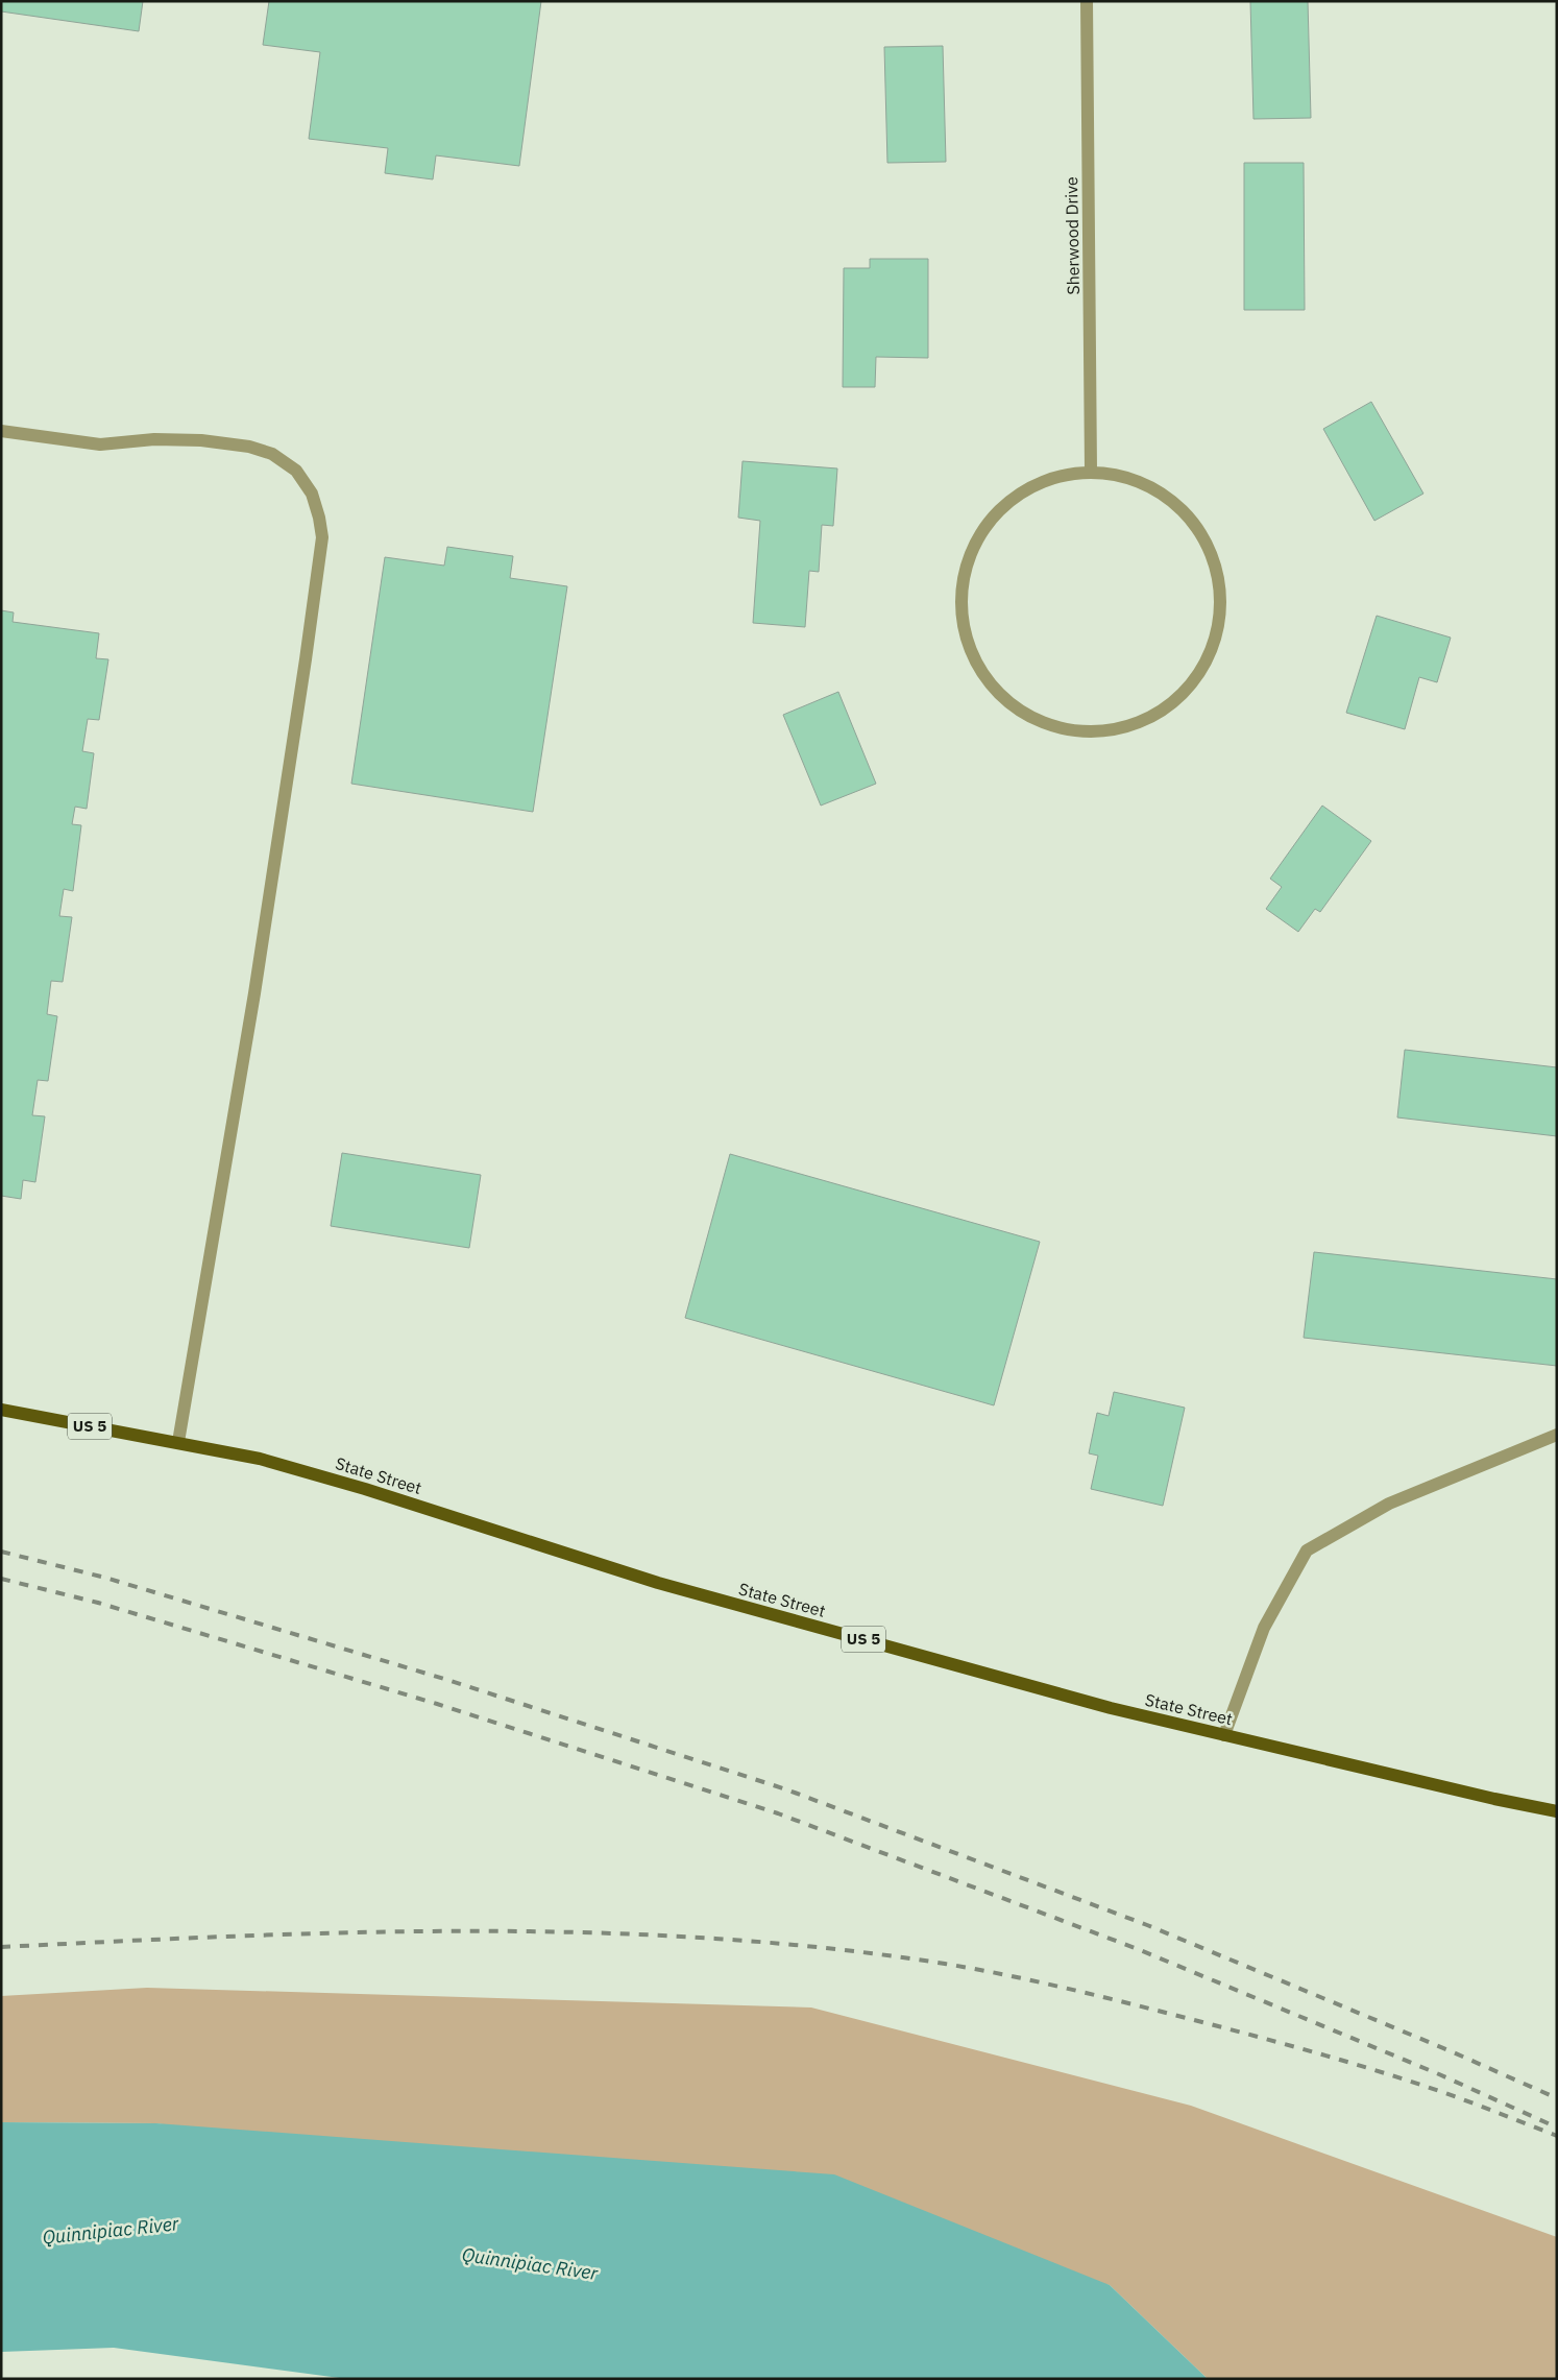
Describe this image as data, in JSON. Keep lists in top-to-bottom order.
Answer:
{
  "streets": {
    "main road": ["US 5", "State Street"],
    "street": ["Sherwood Drive"]
  },
  "water": ["Quinnipiac River"]
}
